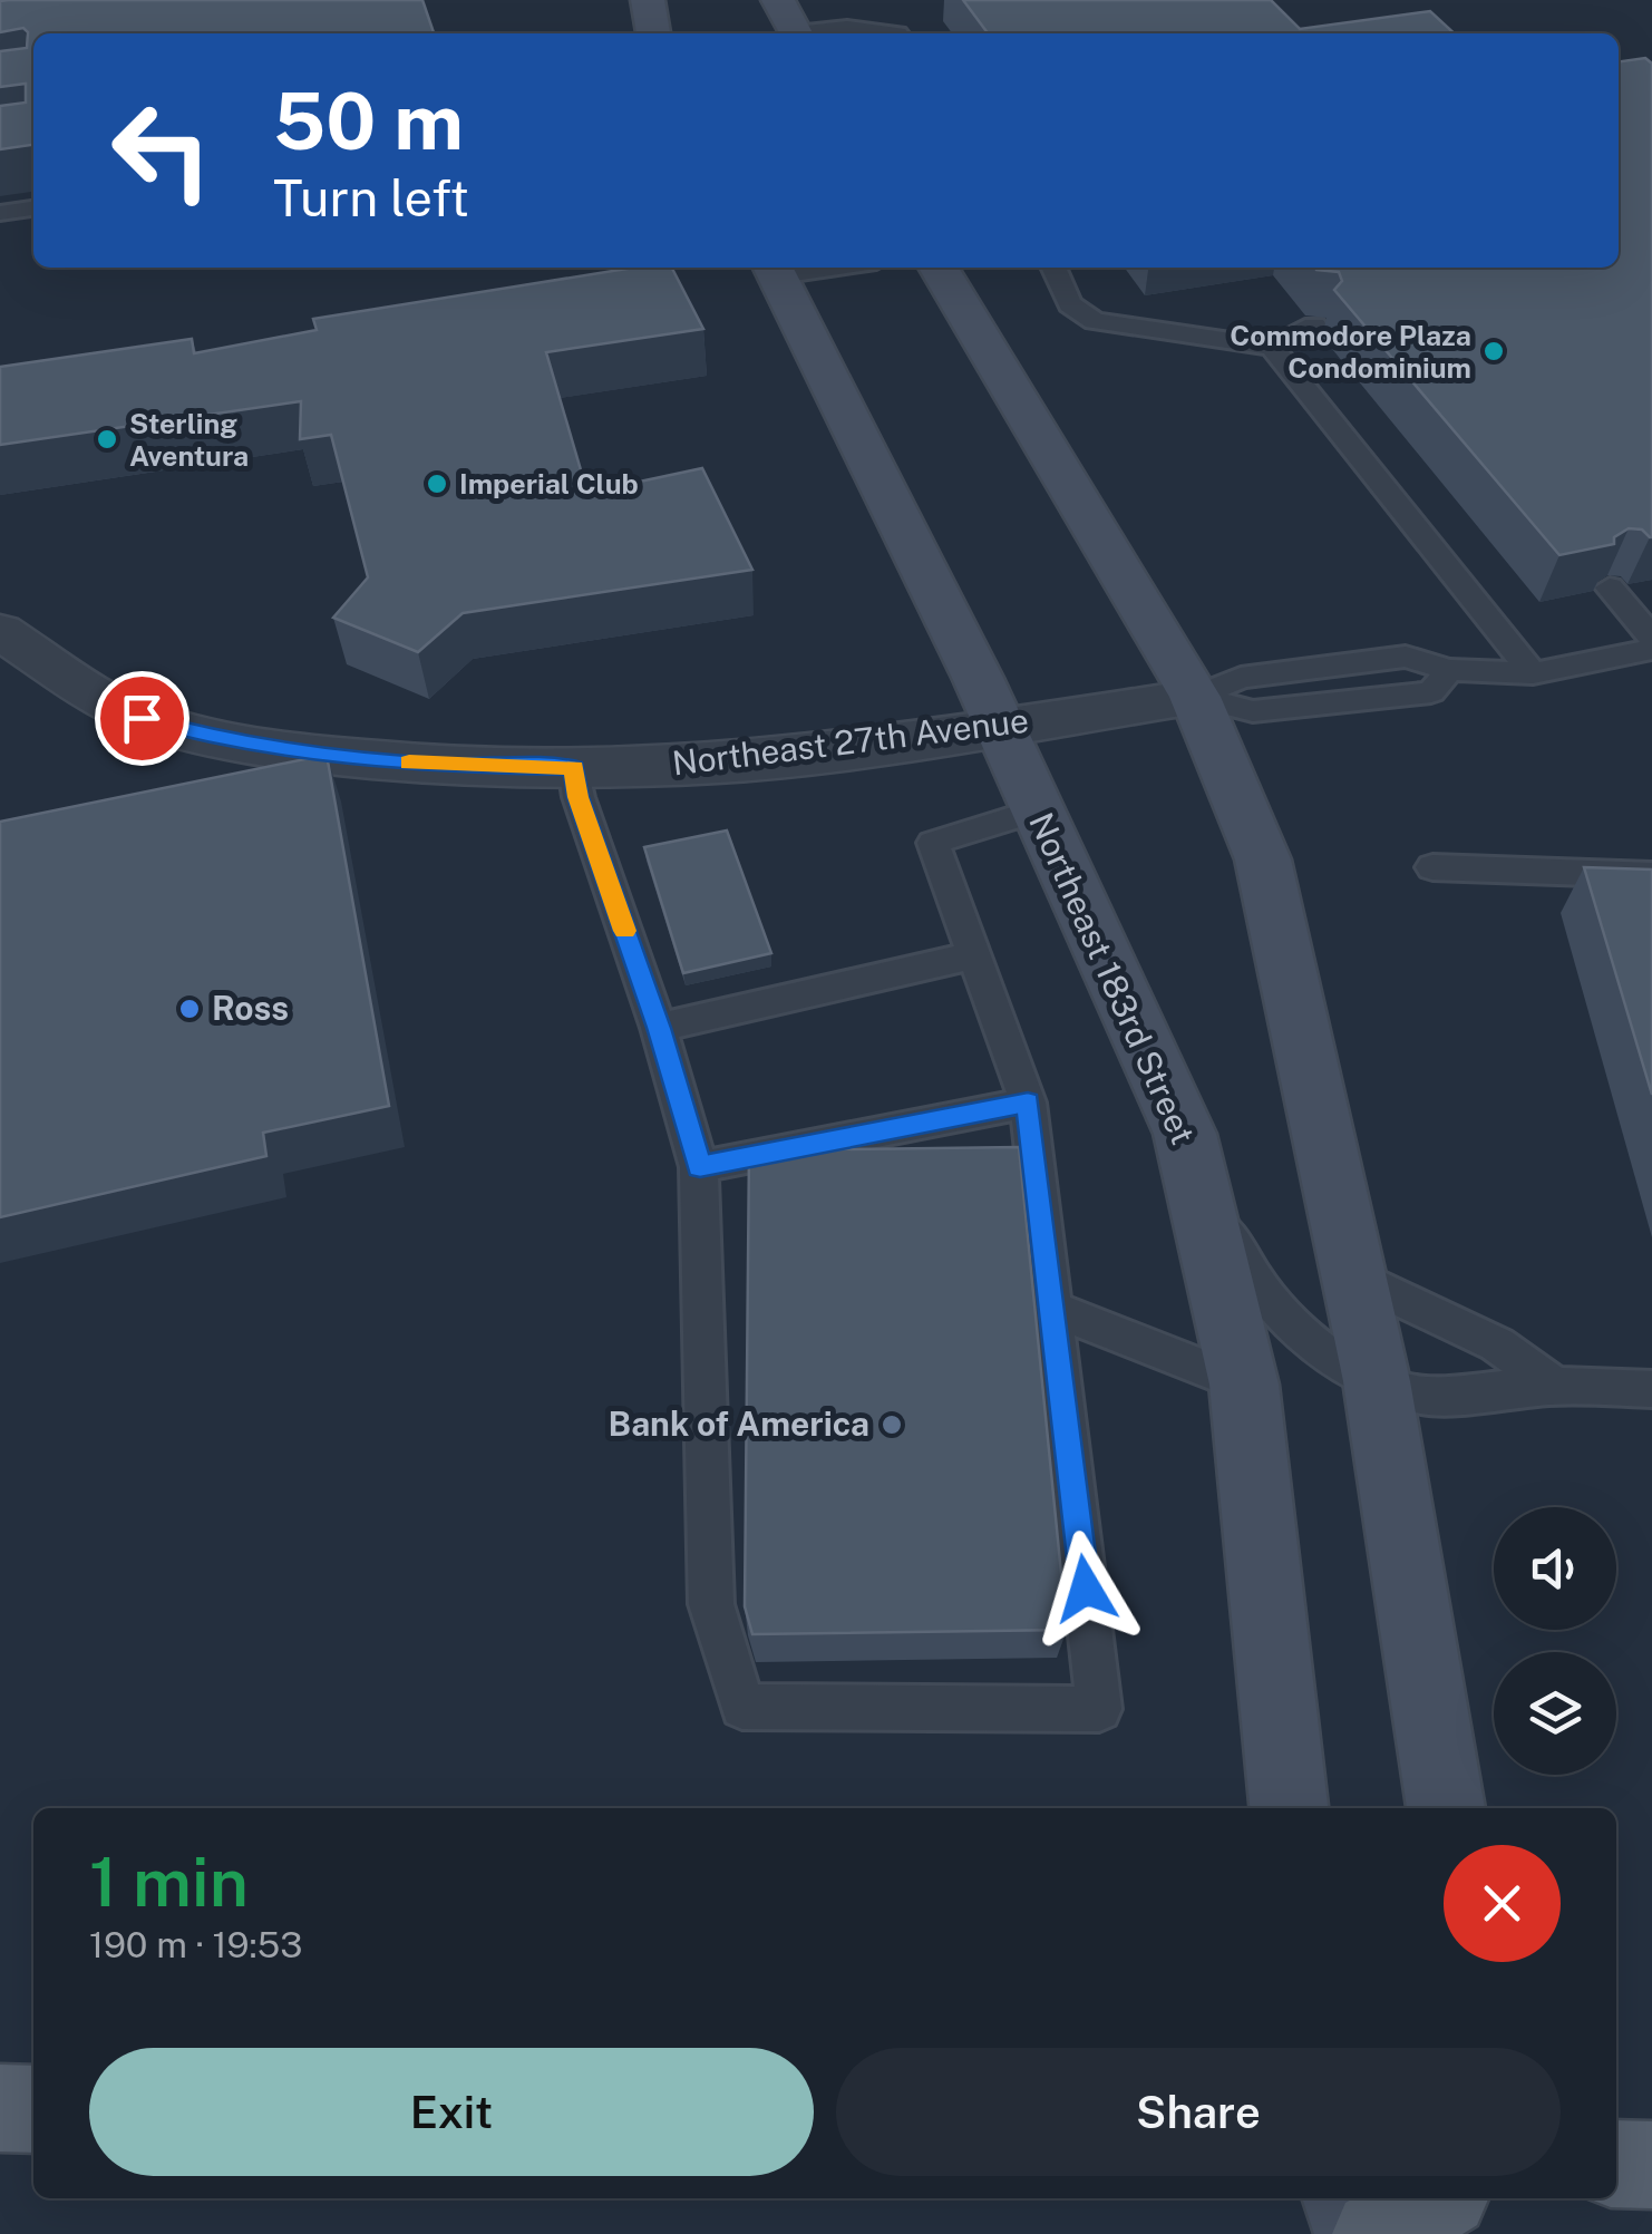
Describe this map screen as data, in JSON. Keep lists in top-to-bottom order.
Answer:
{
  "streets": {
    "street": ["Northeast 27th Avenue", "Northeast 183rd Street"]
  },
  "crossings": [
    ["Northeast 27th Avenue", "Northeast 183rd Street"]
  ],
  "places": [
    "Commodore Plaza Condominium",
    "Sterling Aventura",
    "Imperial Club",
    "Ross",
    "Bank of America"
  ],
  "page": {
    "turn": ["50 m", "Turn left"],
    "heading": ["1 min", "190 m · 19:53"],
    "buttons": ["Exit", "Share"]
  }
}
